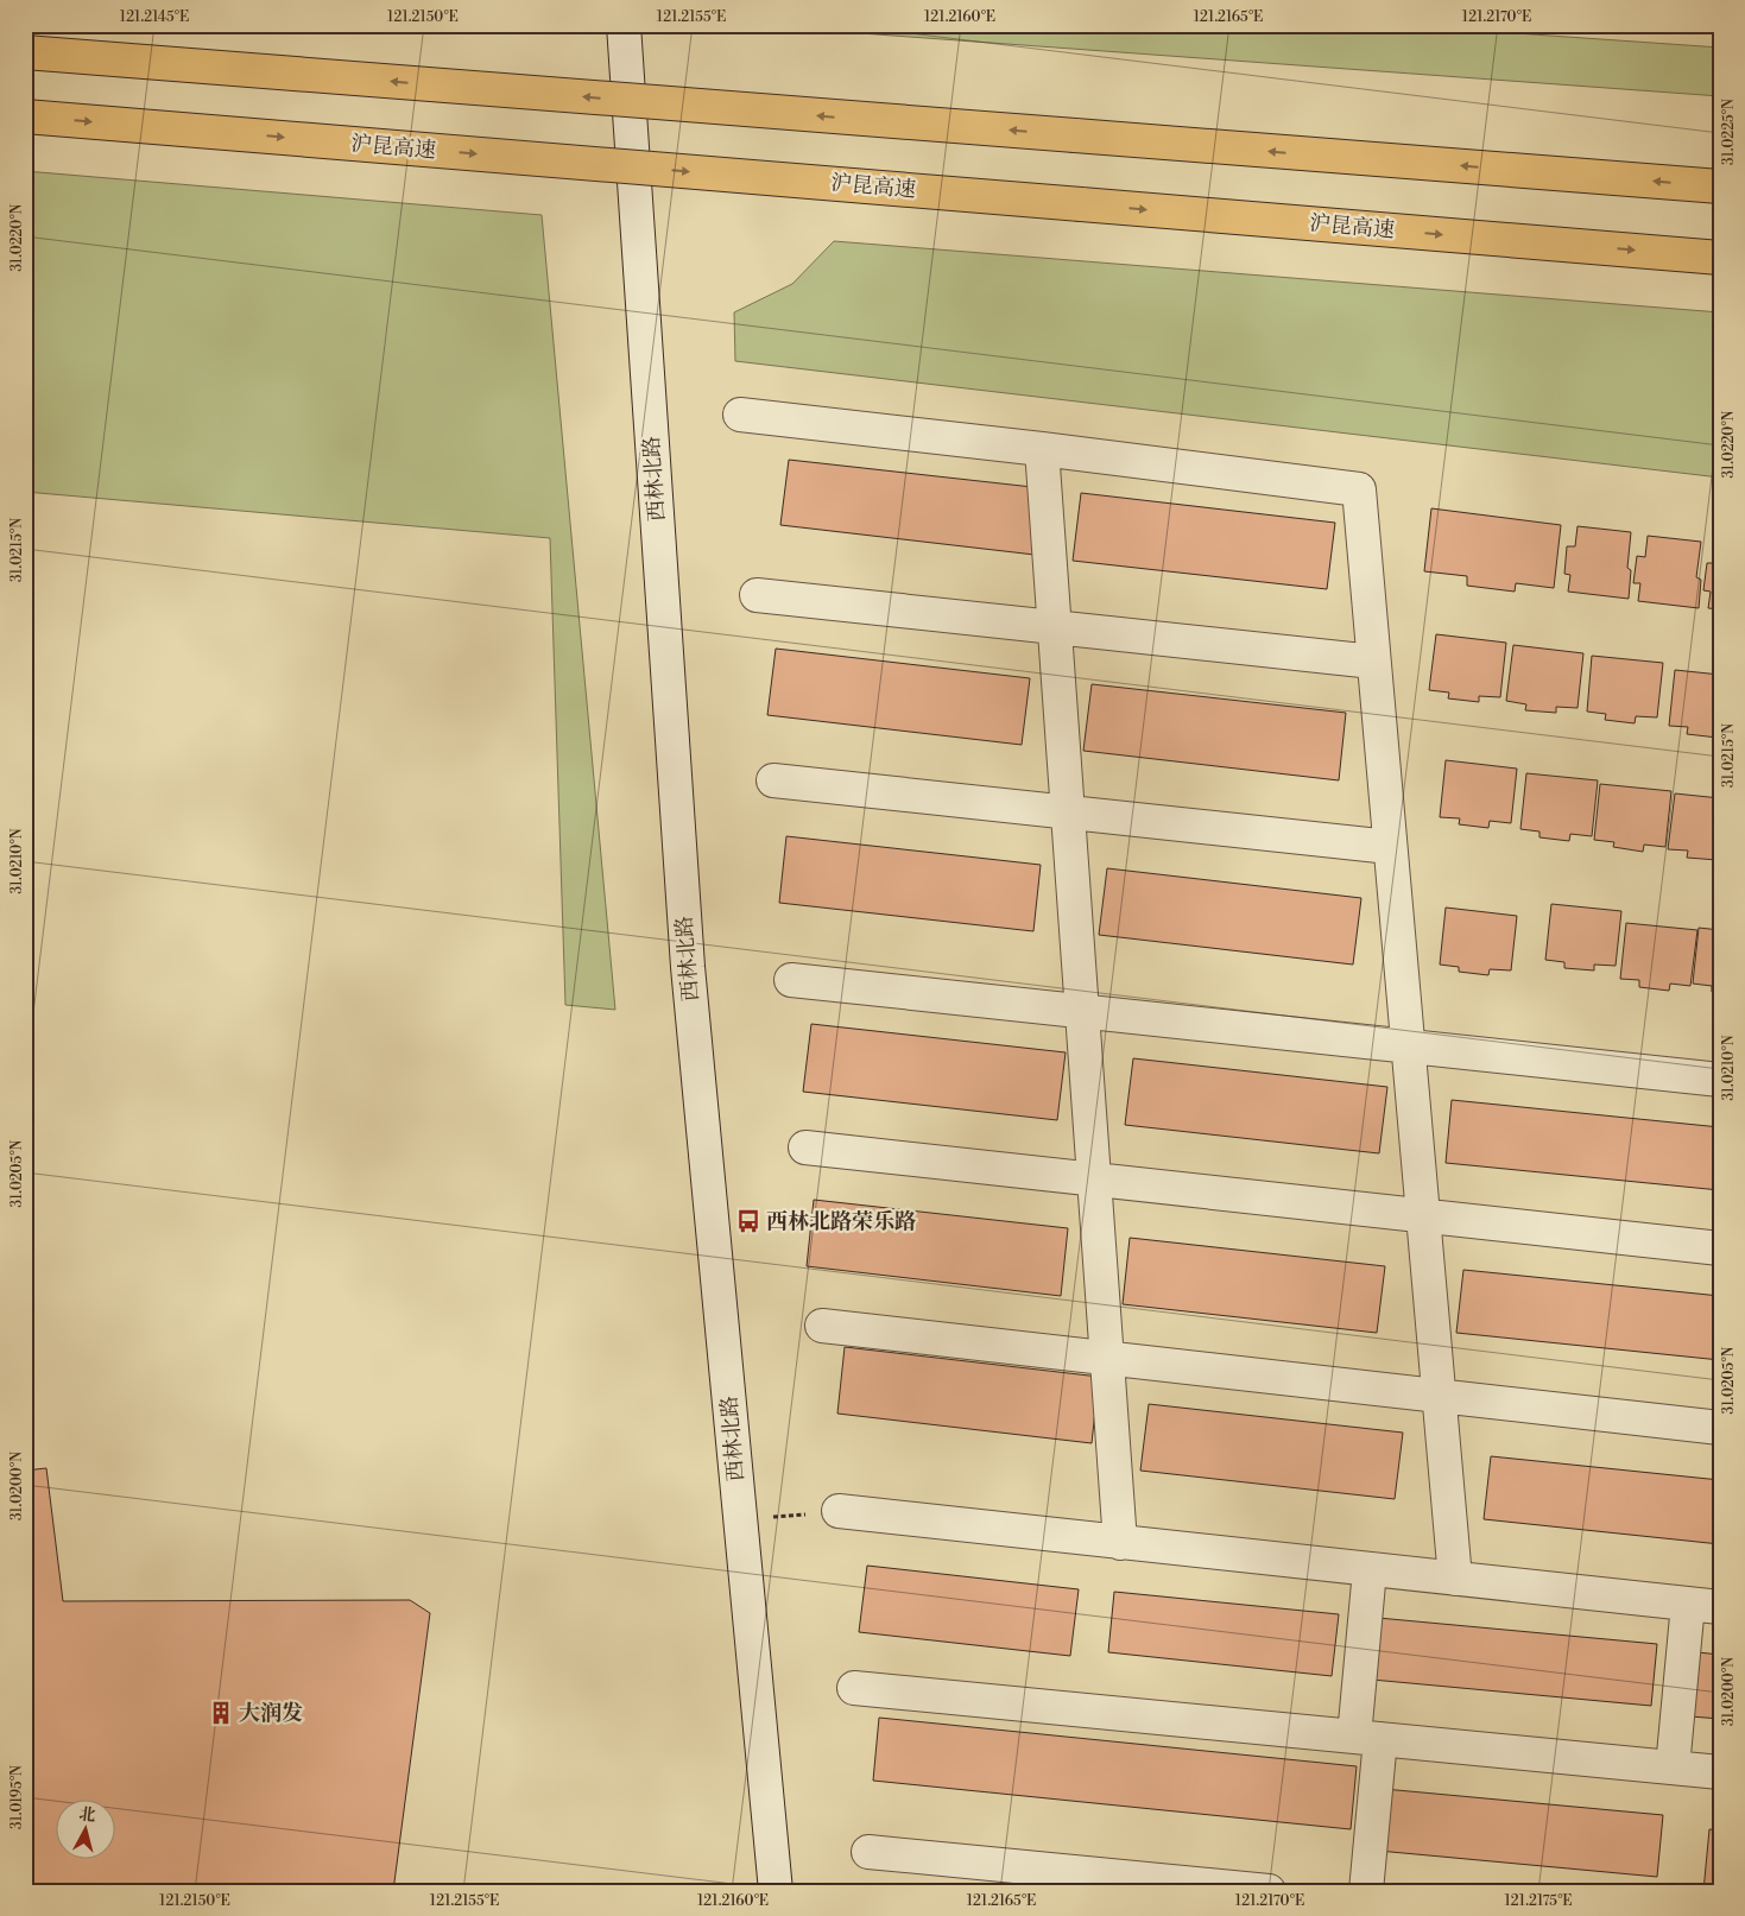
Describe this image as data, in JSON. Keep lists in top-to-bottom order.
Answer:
{
  "streets": {
    "highway": ["沪昆高速"],
    "street": ["西林北路"]
  },
  "places": {
    "bus stop": ["西林北路荣乐路"],
    "building": ["大润发"]
  },
  "north": "top",
  "coordinates": [
    "121.2145°E",
    "121.2150°E",
    "121.2155°E",
    "121.2160°E",
    "121.2165°E",
    "121.2170°E",
    "31.0225°N",
    "31.0220°N",
    "31.0215°N",
    "31.0210°N",
    "31.0205°N",
    "31.0200°N",
    "31.0195°N",
    "121.2175°E"
  ]
}
